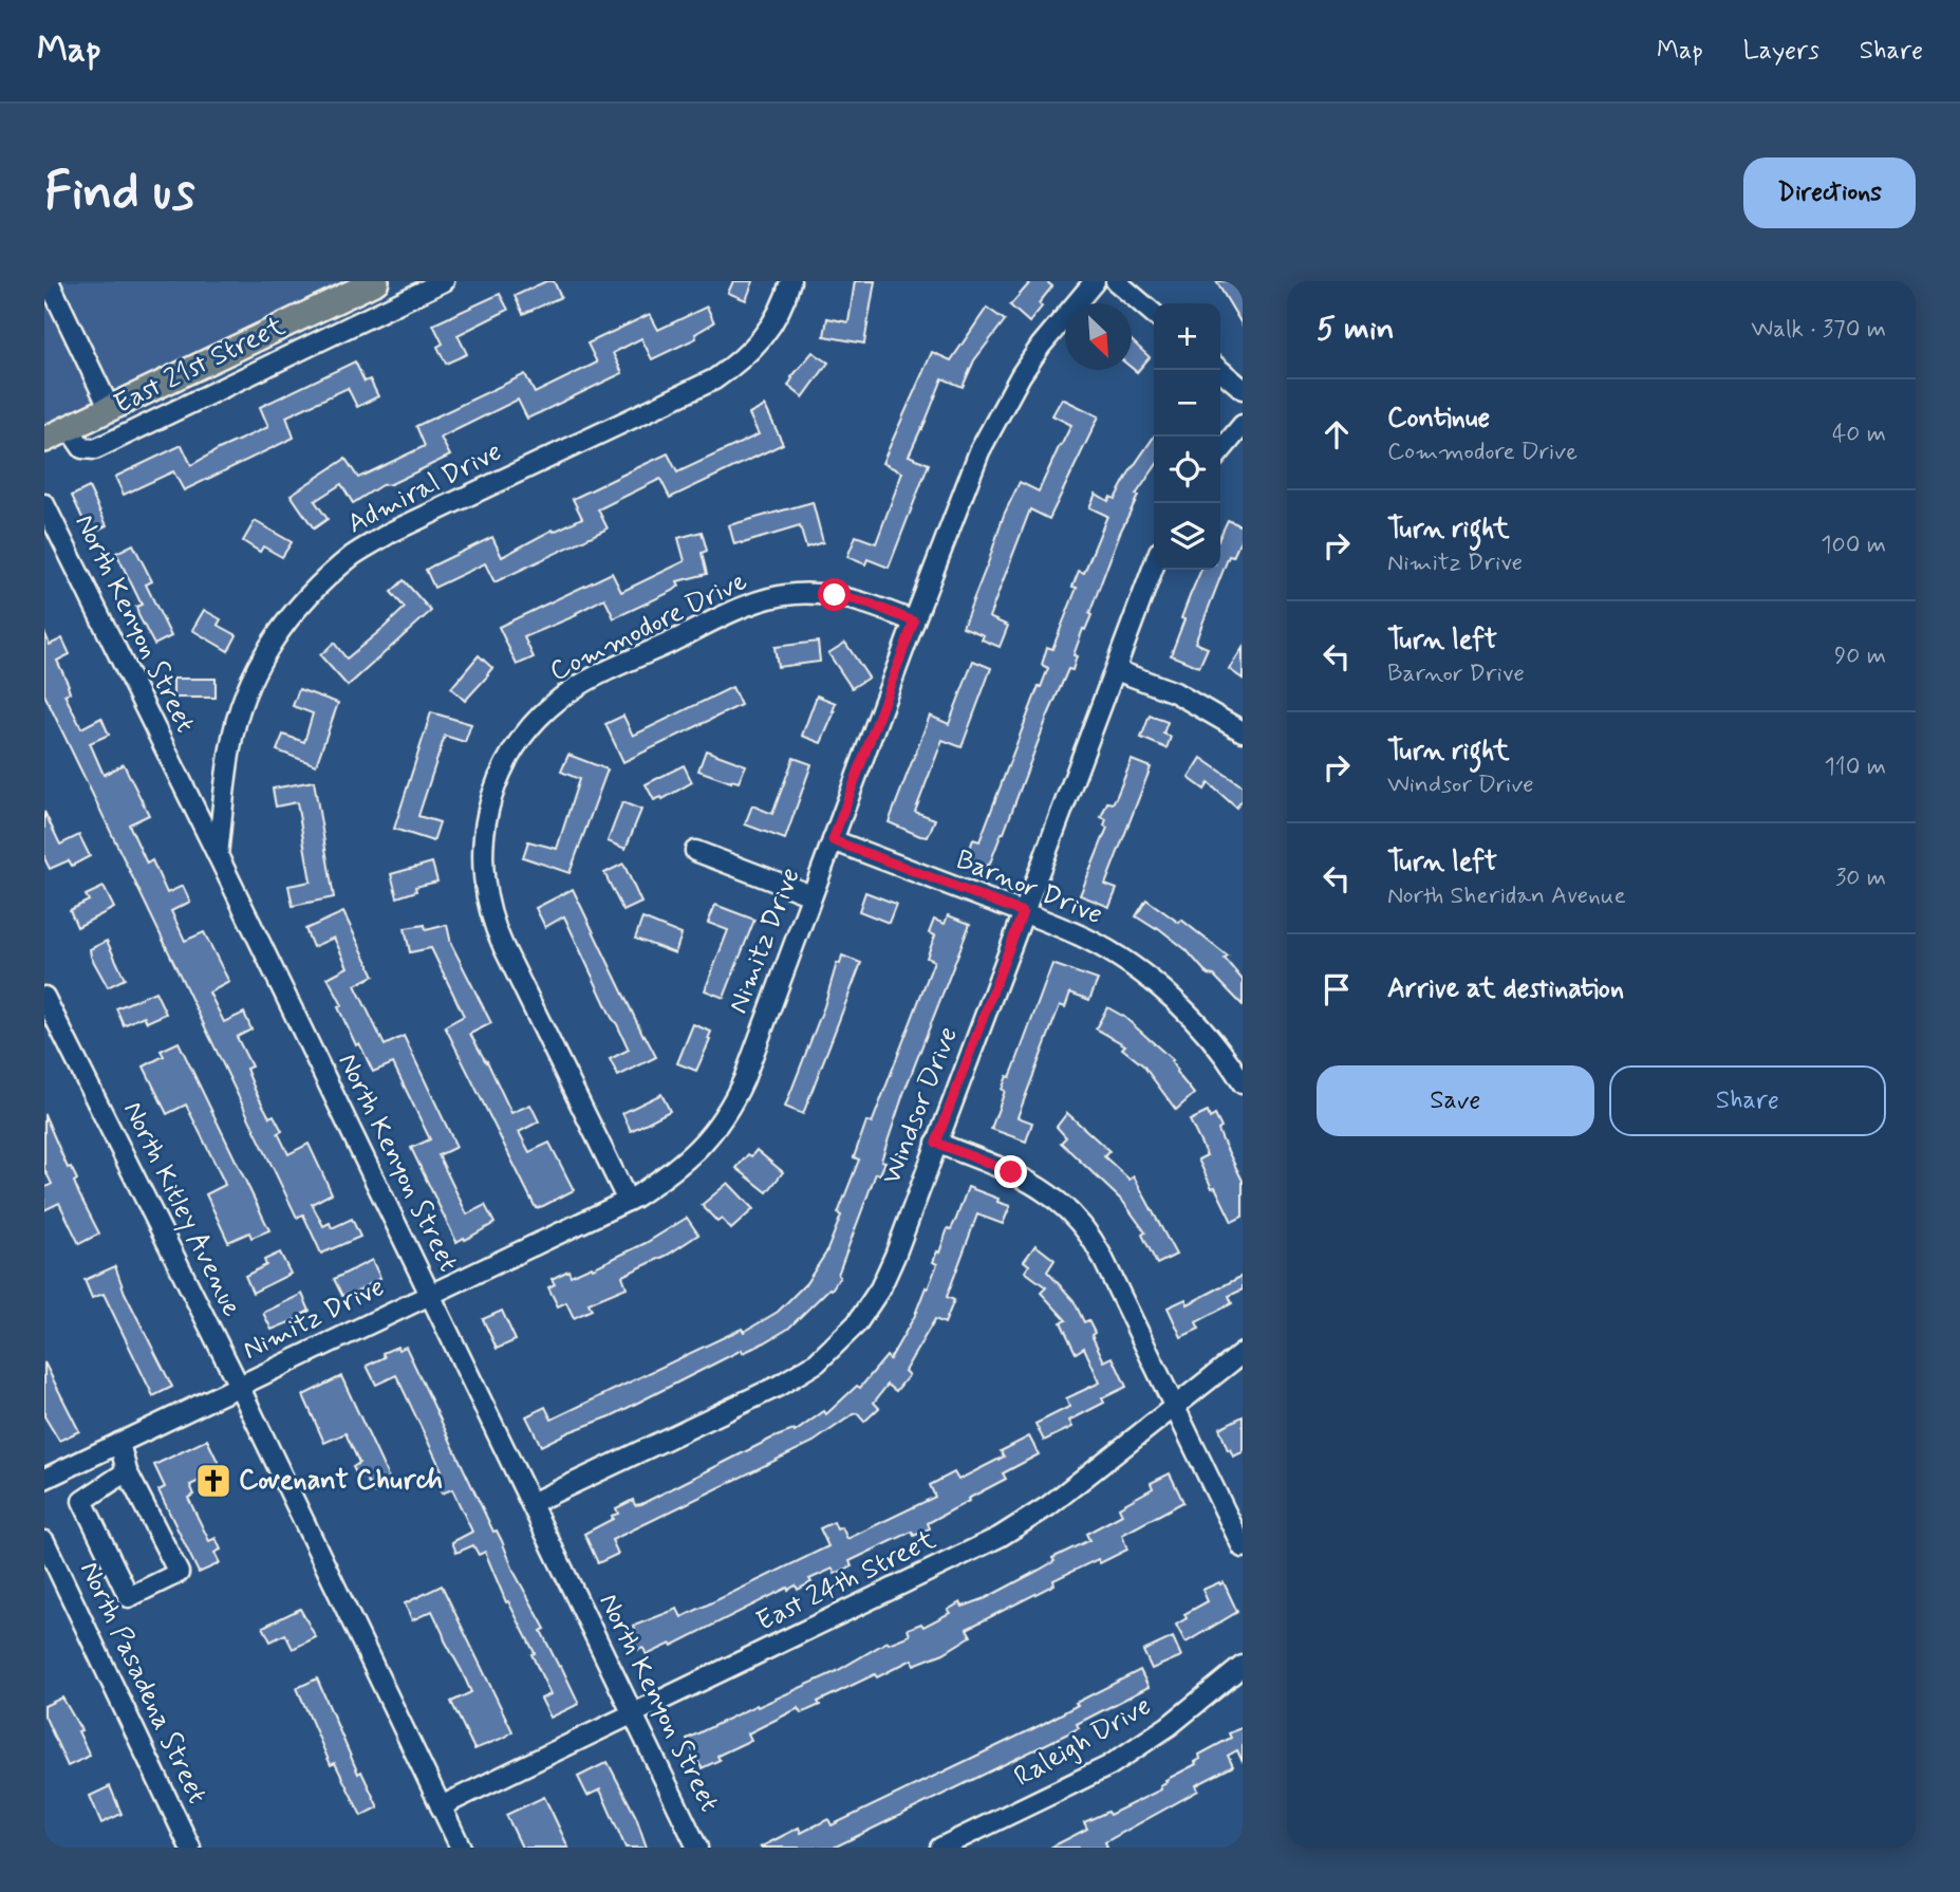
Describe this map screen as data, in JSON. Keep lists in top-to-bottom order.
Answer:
{
  "streets": {
    "main road": ["East 21st Street"],
    "street": [
      "Admiral Drive",
      "North Kenyon Street",
      "Commodore Drive",
      "Barnor Drive",
      "Nimitz Drive",
      "Windsor Drive",
      "North Kitley Avenue",
      "East 24th Street",
      "North Pasadena Street",
      "Raleigh Drive"
    ]
  },
  "crossings": [
    ["Admiral Drive", "North Kenyon Street"],
    ["North Kenyon Street", "Nimitz Drive"],
    ["North Kenyon Street", "Windsor Drive"],
    ["North Kenyon Street", "East 24th Street"],
    ["Commodore Drive", "Nimitz Drive"],
    ["Barnor Drive", "Nimitz Drive"],
    ["Barnor Drive", "Windsor Drive"],
    ["Nimitz Drive", "North Kitley Avenue"],
    ["North Kitley Avenue", "East 24th Street"]
  ],
  "places": {
    "church": ["Covenant Church"]
  },
  "north": "bottom right",
  "page": {
    "header": "Map",
    "nav": ["Map", "Layers", "Share"],
    "buttons": [
      "Directions",
      ["Save", "Share"]
    ],
    "title": "Find us",
    "heading": ["5 min", "Walk · 370 m"],
    "map_buttons": ["+", "−"],
    "list": [
      ["Continue", "Commodore Drive", "40 m"],
      ["Turn right", "Nimitz Drive", "100 m"],
      ["Turn left", "Barnor Drive", "90 m"],
      ["Turn right", "Windsor Drive", "110 m"],
      ["Turn left", "North Sheridan Avenue", "30 m"],
      "Arrive at destination"
    ]
  }
}
